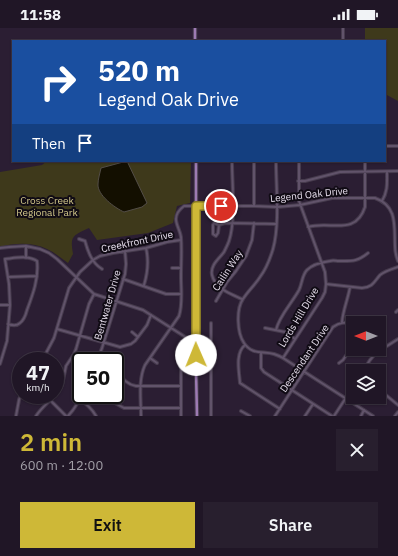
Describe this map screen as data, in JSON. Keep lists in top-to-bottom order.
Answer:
{
  "streets": {
    "street": [
      "Legend Oak Drive",
      "Creekfront Drive",
      "Cailin Way",
      "Bentwater Drive",
      "Lords Hill Drive",
      "Descendant Drive"
    ]
  },
  "crossings": [
    ["Legend Oak Drive", "Creekfront Drive"],
    ["Creekfront Drive", "Bentwater Drive"]
  ],
  "parks": ["Cross Creek Regional Park"],
  "north": "left",
  "page": {
    "status": "11:58",
    "turn": ["520 m", "Legend Oak Drive"],
    "then": "Then",
    "speed": "47 km/h",
    "limit": "50",
    "heading": ["2 min", "600 m · 12:00"],
    "buttons": ["Exit", "Share"]
  }
}
